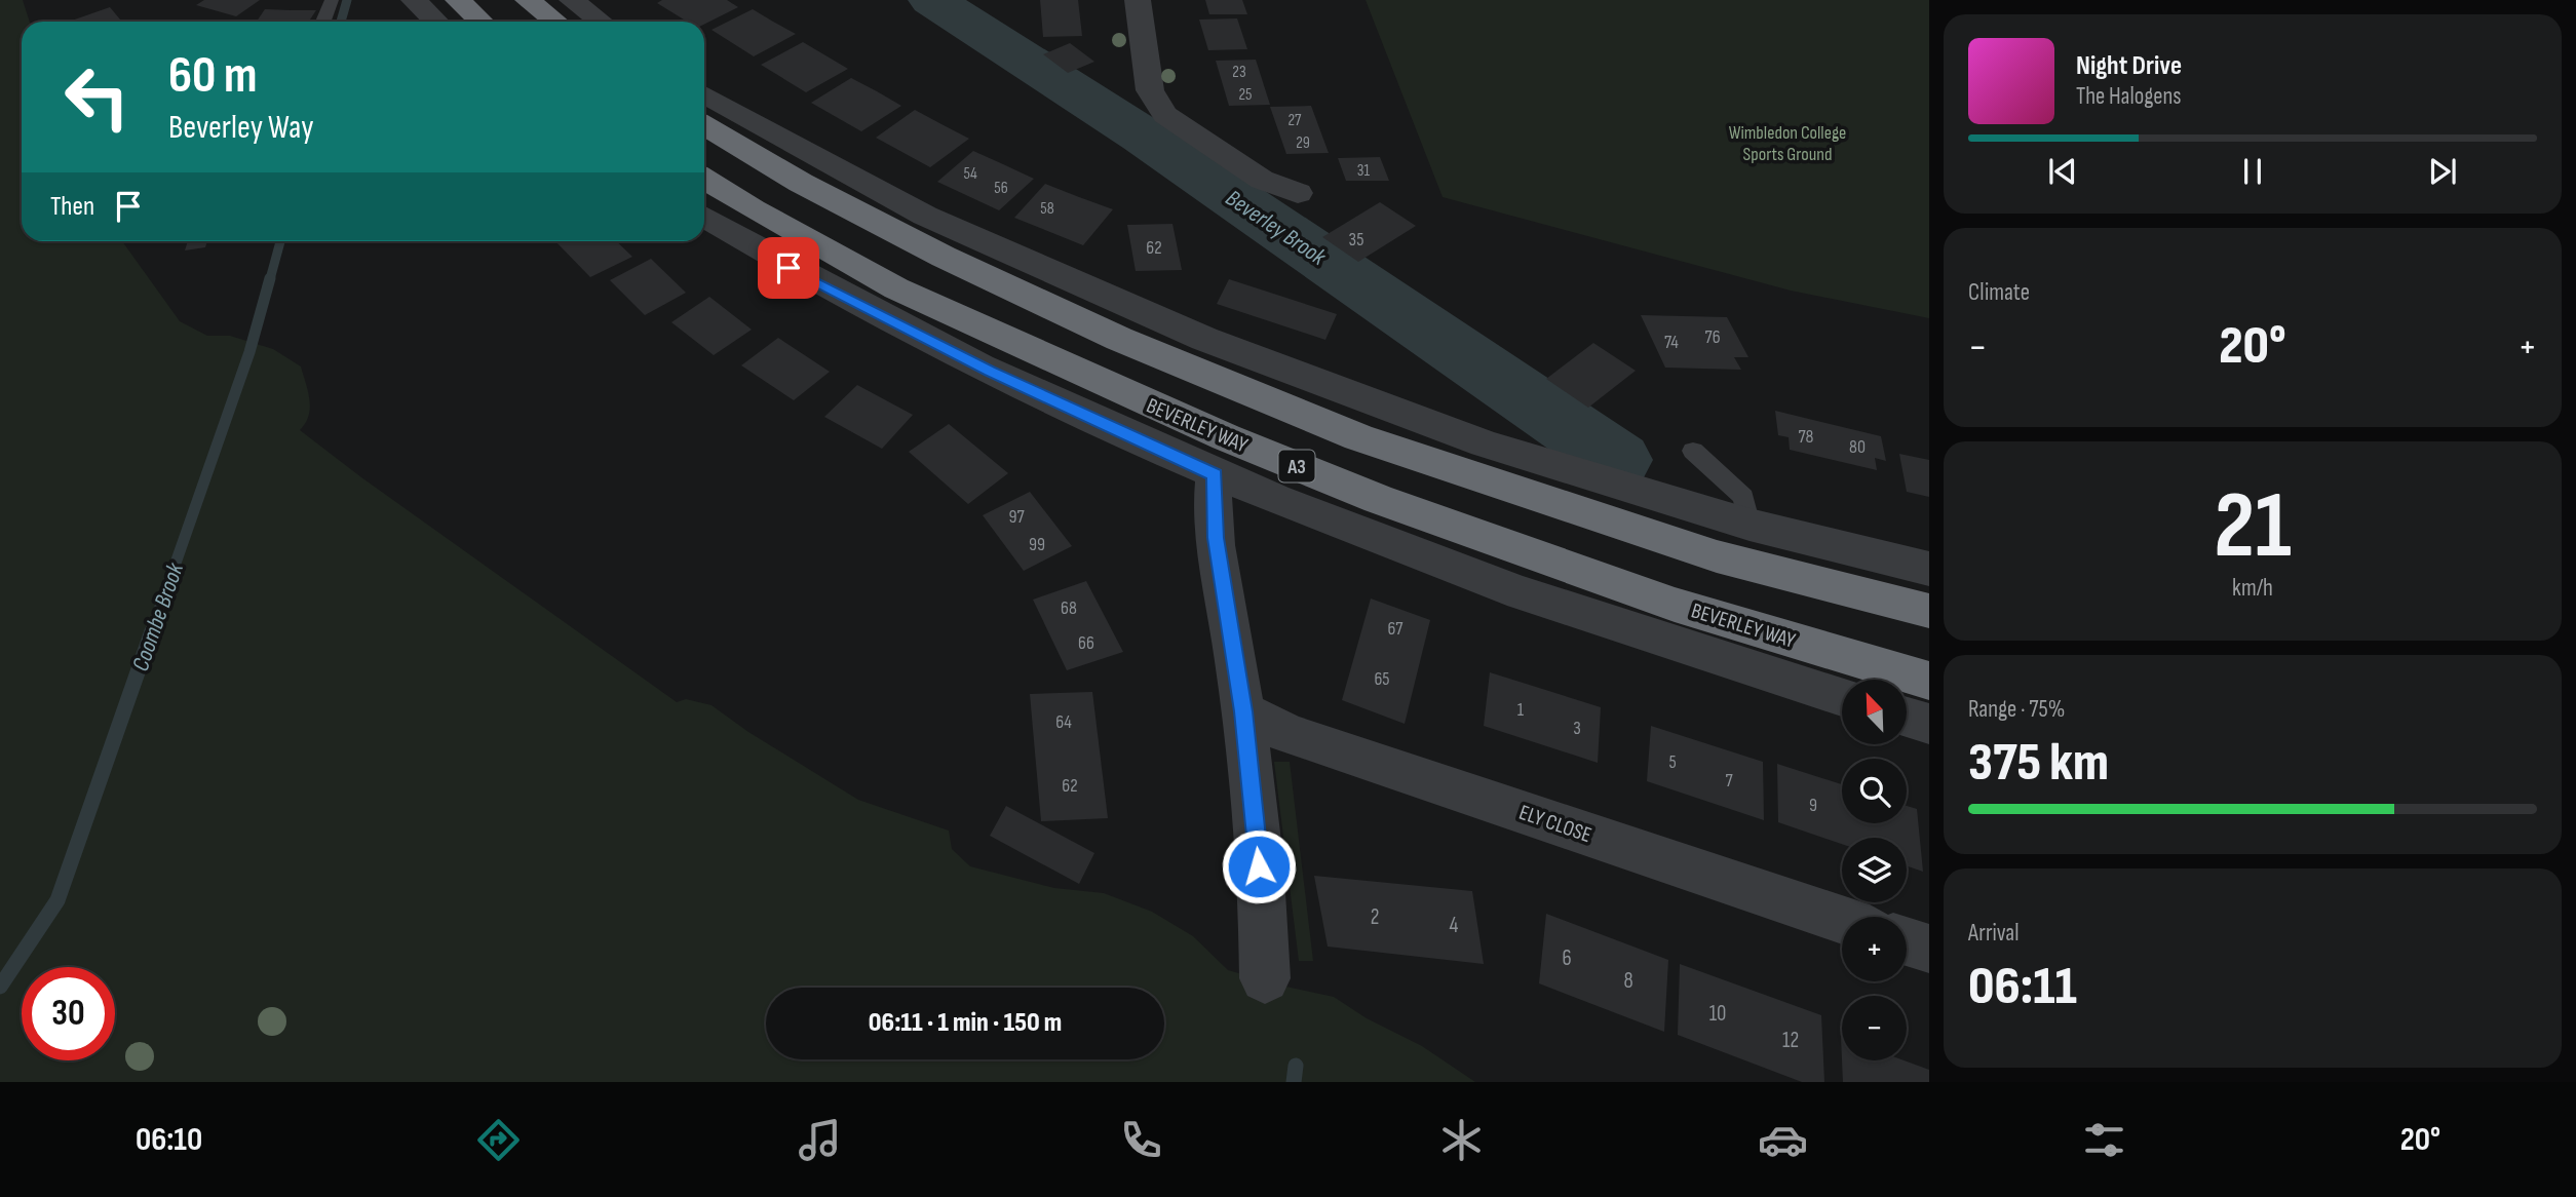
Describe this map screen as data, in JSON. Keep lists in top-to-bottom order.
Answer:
{
  "streets": {
    "highway": ["BEVERLEY WAY", "A3"],
    "street": ["ELY CLOSE"]
  },
  "water": ["Beverley Brook", "Coombe Brook"],
  "parks": ["Wimbledon College Sports Ground"],
  "house_numbers": [
    "23",
    "25",
    "27",
    "29",
    "31",
    "54",
    "56",
    "58",
    "35",
    "62",
    "76",
    "74",
    "78",
    "80",
    "97",
    "99",
    "68",
    "67",
    "66",
    "65",
    "1",
    "64",
    "3",
    "5",
    "7",
    "62",
    "9",
    "2",
    "4",
    "6",
    "8",
    "10",
    "12"
  ],
  "north": "top left",
  "page": {
    "turn": ["60 m", "Beverley Way"],
    "song": ["Night Drive", "The Halogens"],
    "then": "Then",
    "tile": [
      "Climate",
      ["21", "km/h"],
      ["Range · 75%", "375 km"],
      ["Arrival", "06:11"]
    ],
    "heat": ["−", "20°", "+"],
    "map_buttons": ["+", "−"],
    "limit": "30",
    "trip": "06:11 · 1 min · 150 m",
    "tabs": ["06:10", "20°"]
  }
}
